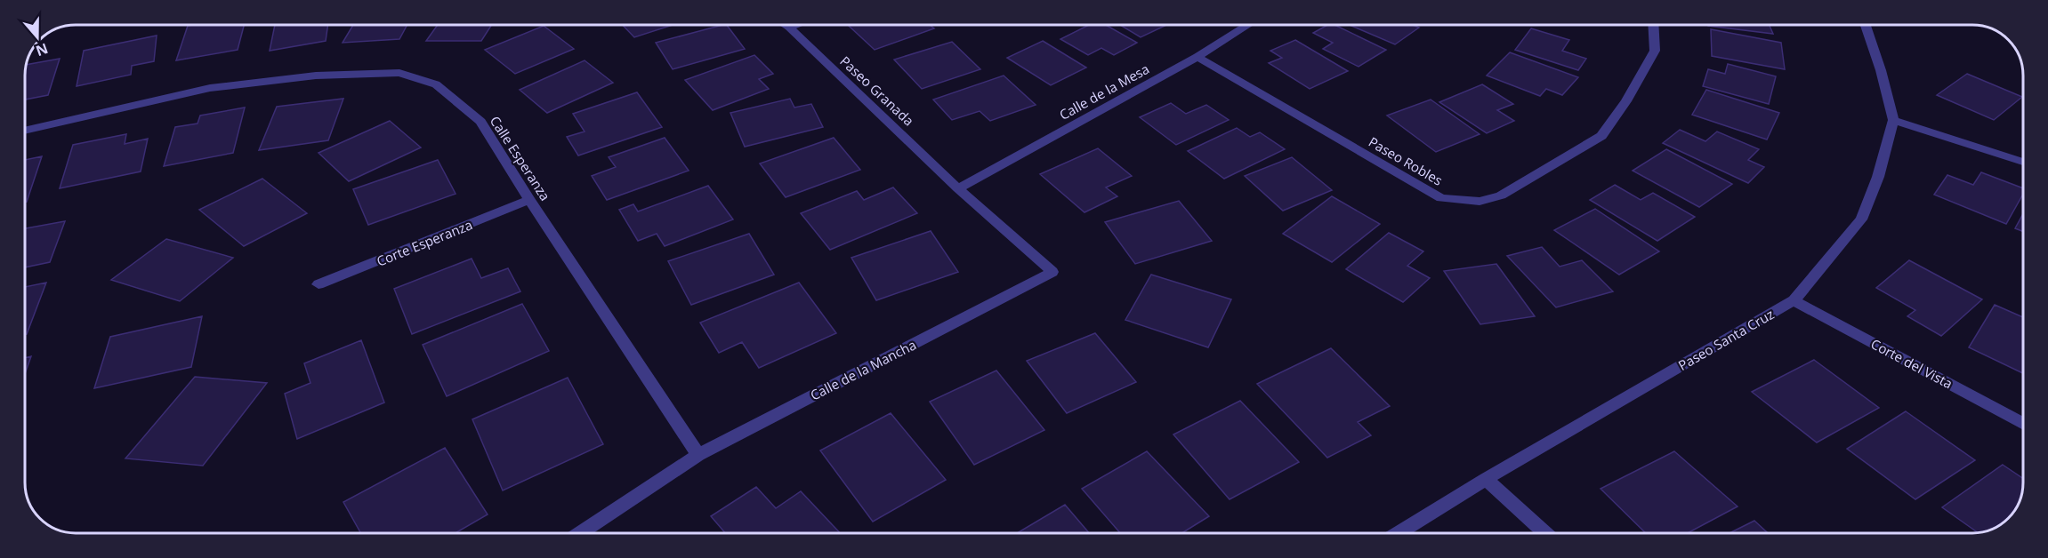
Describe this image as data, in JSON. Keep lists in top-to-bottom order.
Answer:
{
  "streets": {
    "street": [
      "Paseo Granada",
      "Calle de la Mesa",
      "Calle Esperanza",
      "Paseo Robles",
      "Corte Esperanza",
      "Paseo Santa Cruz",
      "Corte del Vista",
      "Calle de la Mancha"
    ]
  },
  "crossings": [
    ["Paseo Granada", "Calle de la Mesa"],
    ["Paseo Granada", "Calle de la Mancha"],
    ["Calle de la Mesa", "Paseo Robles"],
    ["Calle de la Mesa", "Calle de la Mancha"],
    ["Calle Esperanza", "Corte Esperanza"],
    ["Calle Esperanza", "Calle de la Mancha"],
    ["Paseo Santa Cruz", "Corte del Vista"]
  ],
  "north": "bottom"
}
